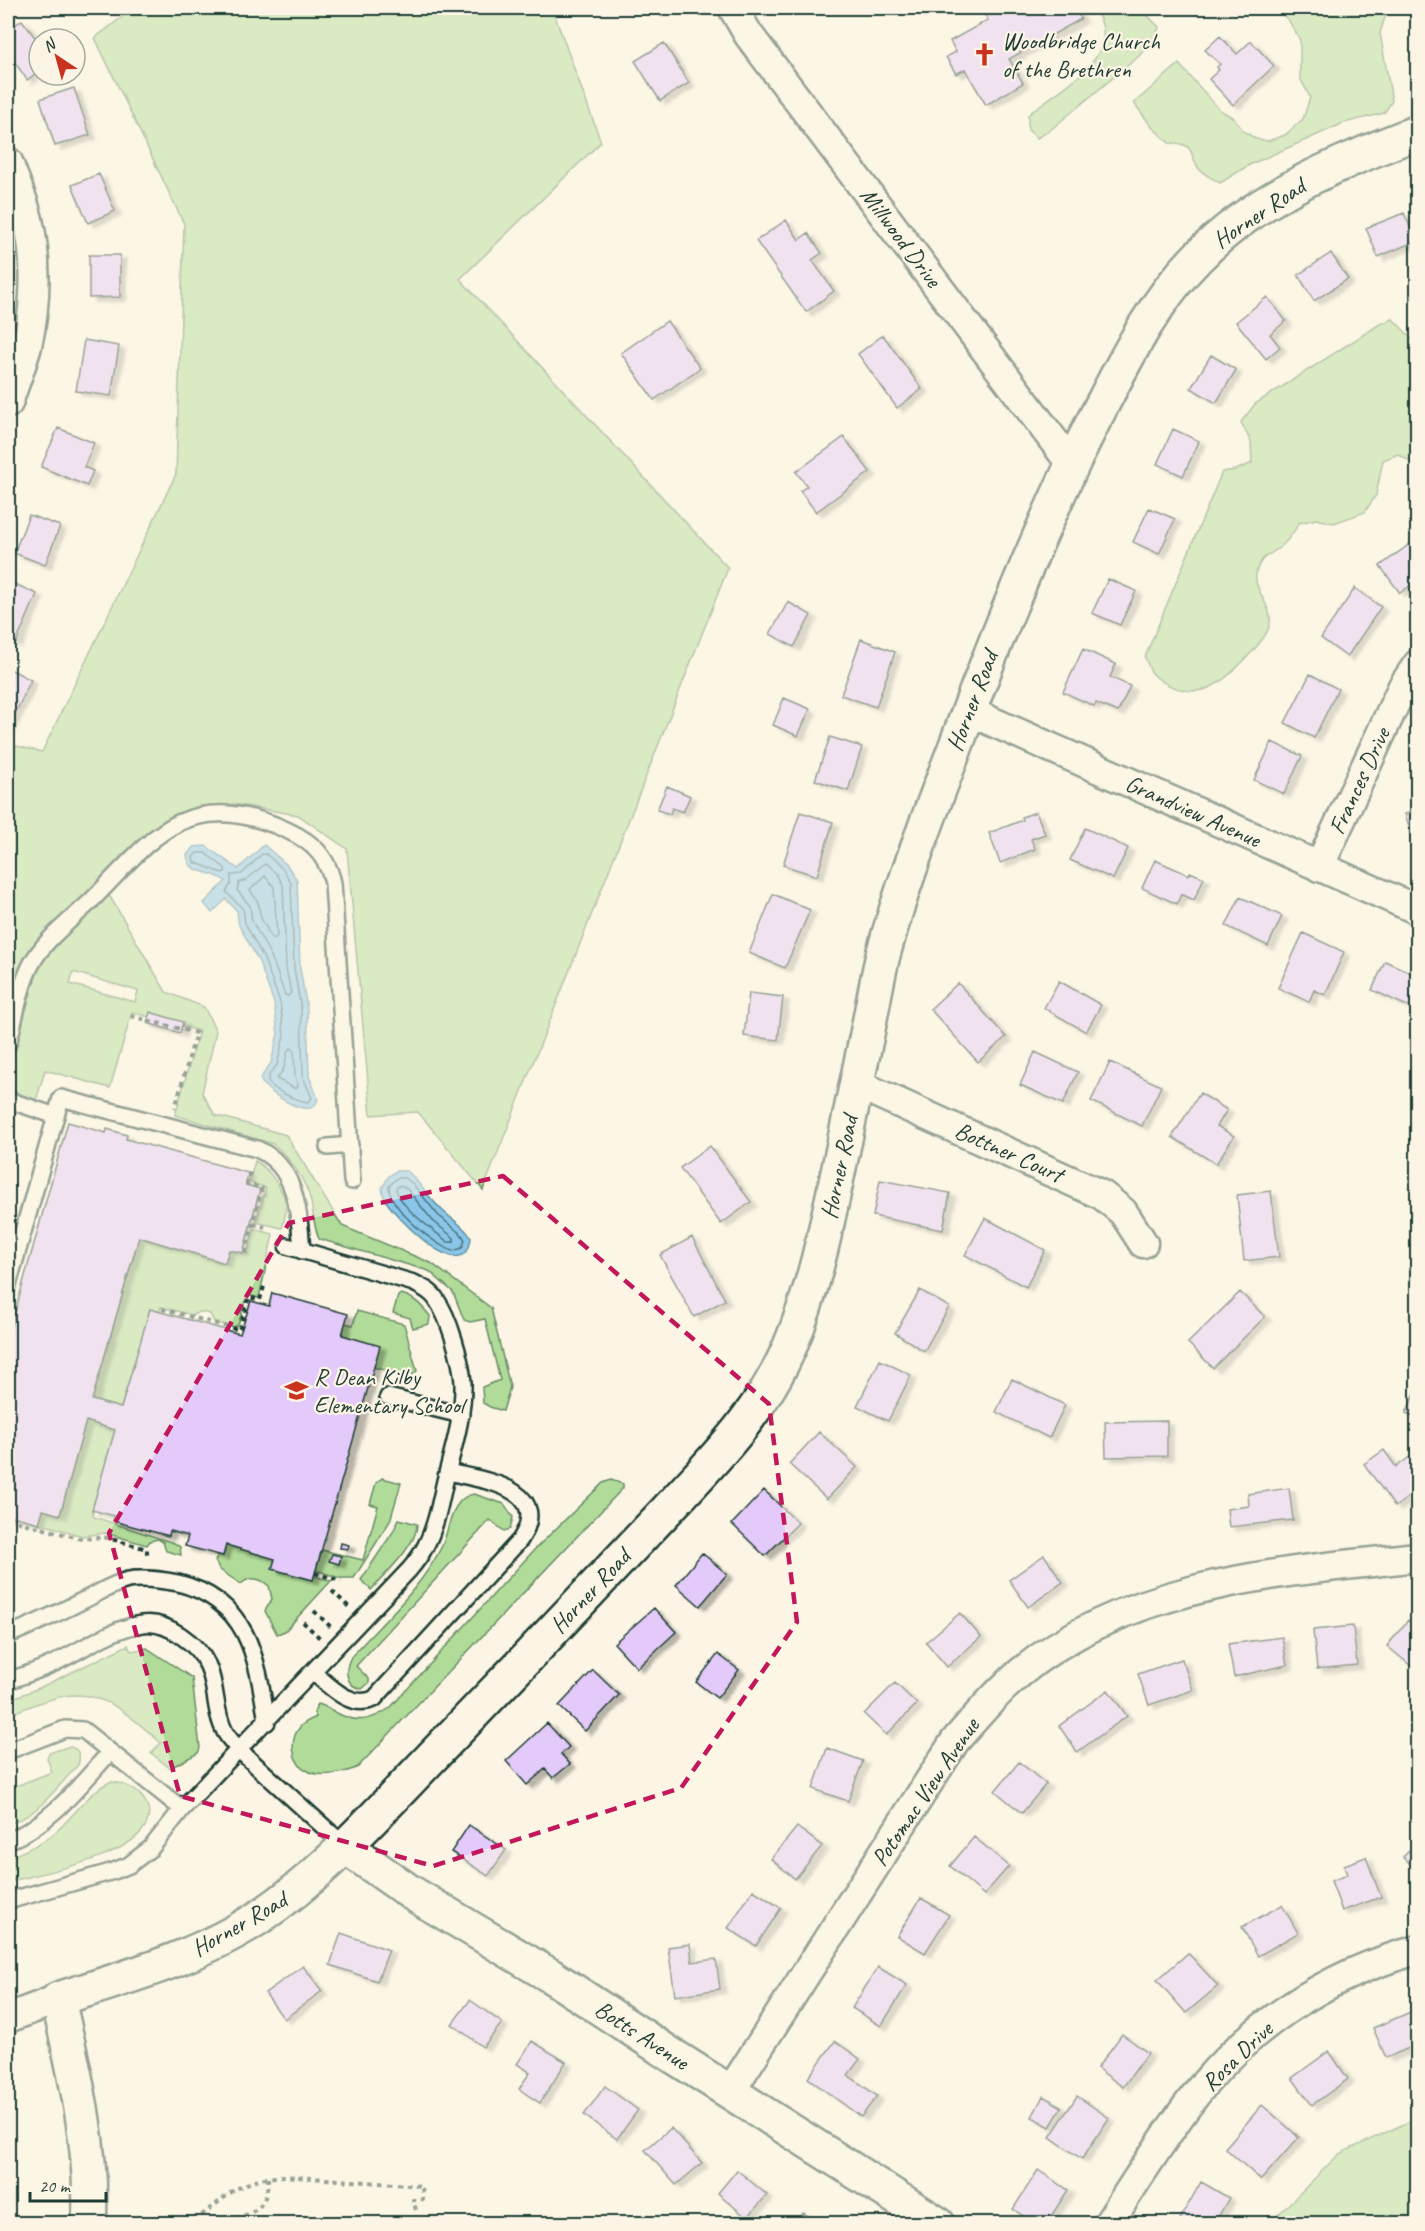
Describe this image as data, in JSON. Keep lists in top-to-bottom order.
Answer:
{
  "streets": {
    "main road": ["Horner Road", "Botts Avenue"],
    "street": [
      "Millwood Drive",
      "Frances Drive",
      "Grandview Avenue",
      "Bottner Court",
      "Potomac View Avenue",
      "Rosa Drive"
    ]
  },
  "crossings": [
    ["Horner Road", "Millwood Drive"],
    ["Horner Road", "Grandview Avenue"],
    ["Horner Road", "Bottner Court"],
    ["Horner Road", "Botts Avenue"],
    ["Frances Drive", "Grandview Avenue"],
    ["Potomac View Avenue", "Botts Avenue"]
  ],
  "places": {
    "church": ["Woodbridge Church of the Brethren"],
    "school or university": ["R Dean Kilby Elementary School"]
  },
  "scale_bar": "20 m",
  "north": "top left"
}
